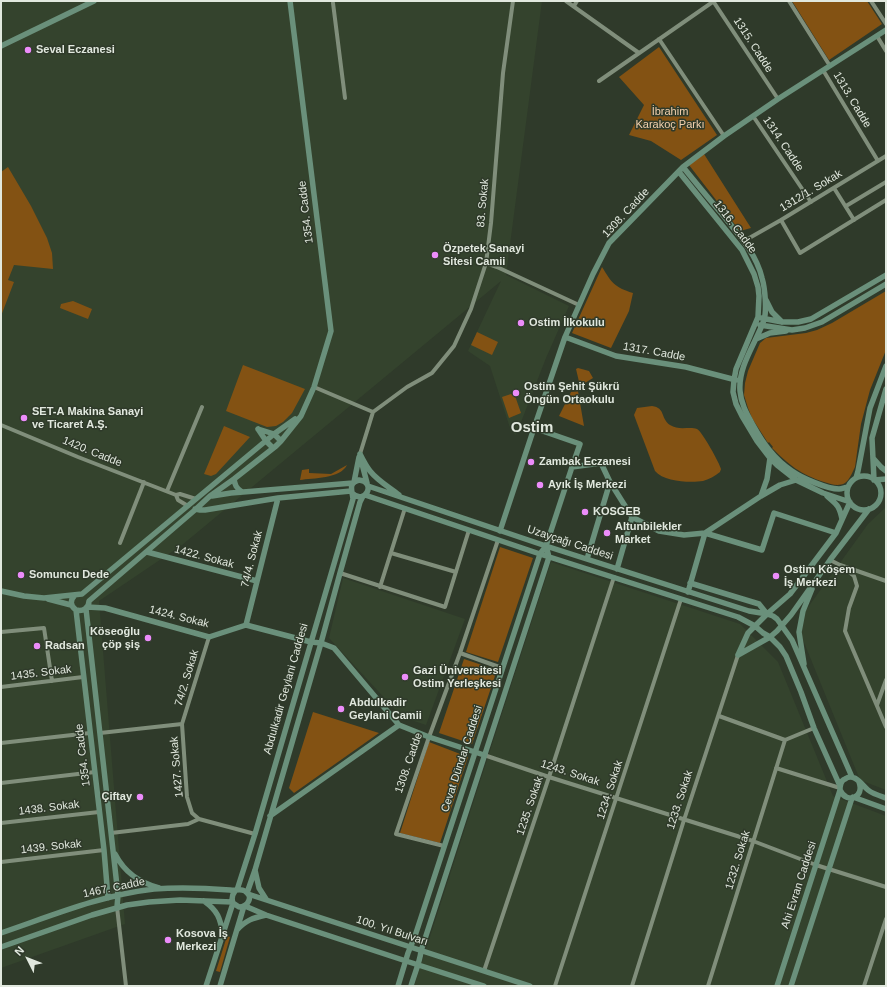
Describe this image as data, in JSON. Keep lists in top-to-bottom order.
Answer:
{
  "streets": {
    "main road": [
      "1354. Cadde",
      "1308. Cadde",
      "1316. Cadde",
      "1317. Cadde",
      "Uzayçağı Caddesi",
      "1422. Sokak",
      "74/4. Sokak",
      "1424. Sokak",
      "Abdulkadir Geylani Caddesi",
      "Cevat Dündar Caddesi",
      "1243. Sokak",
      "Ahi Evran Caddesi",
      "1467. Cadde",
      "100. Yıl Bulvarı"
    ],
    "street": [
      "1315. Cadde",
      "1313. Cadde",
      "1314. Cadde",
      "1312/1. Sokak",
      "83. Sokak",
      "1420. Cadde",
      "1435. Sokak",
      "74/2. Sokak",
      "1427. Sokak",
      "1234. Sokak",
      "1233. Sokak",
      "1235. Sokak",
      "1438. Sokak",
      "1439. Sokak",
      "1232. Sokak"
    ]
  },
  "crossings": [
    ["1315. Cadde", "1308. Cadde"],
    ["1313. Cadde", "1312/1. Sokak"],
    ["1313. Cadde", "1308. Cadde"],
    ["1314. Cadde", "1312/1. Sokak"],
    ["1314. Cadde", "1308. Cadde"],
    ["1312/1. Sokak", "1316. Cadde"],
    ["1354. Cadde", "1422. Sokak"],
    ["1354. Cadde", "1424. Sokak"],
    ["1354. Cadde", "1435. Sokak"],
    ["1354. Cadde", "1438. Sokak"],
    ["1354. Cadde", "1439. Sokak"],
    ["1354. Cadde", "1467. Cadde"],
    ["1308. Cadde", "1316. Cadde"],
    ["1308. Cadde", "1317. Cadde"],
    ["1308. Cadde", "Uzayçağı Caddesi"],
    ["1308. Cadde", "Cevat Dündar Caddesi"],
    ["1308. Cadde", "1243. Sokak"],
    ["1316. Cadde", "1317. Cadde"],
    ["Uzayçağı Caddesi", "Abdulkadir Geylani Caddesi"],
    ["Uzayçağı Caddesi", "Cevat Dündar Caddesi"],
    ["Uzayçağı Caddesi", "1234. Sokak"],
    ["Uzayçağı Caddesi", "1235. Sokak"],
    ["1422. Sokak", "74/4. Sokak"],
    ["74/4. Sokak", "1424. Sokak"],
    ["1424. Sokak", "74/2. Sokak"],
    ["74/2. Sokak", "1427. Sokak"],
    ["Abdulkadir Geylani Caddesi", "1467. Cadde"],
    ["Abdulkadir Geylani Caddesi", "100. Yıl Bulvarı"],
    ["Cevat Dündar Caddesi", "1243. Sokak"],
    ["Cevat Dündar Caddesi", "100. Yıl Bulvarı"],
    ["1243. Sokak", "1234. Sokak"],
    ["1243. Sokak", "1233. Sokak"],
    ["1243. Sokak", "1235. Sokak"],
    ["1243. Sokak", "1232. Sokak"],
    ["1243. Sokak", "Ahi Evran Caddesi"],
    ["1235. Sokak", "100. Yıl Bulvarı"],
    ["1467. Cadde", "100. Yıl Bulvarı"]
  ],
  "districts": ["Ostim"],
  "parks": ["İbrahim Karakoç Parkı"],
  "places": [
    "Seval Eczanesi",
    "Özpetek Sanayi Sitesi Camii",
    "Ostim İlkokulu",
    "Ostim Şehit Şükrü Öngün Ortaokulu",
    "SET-A Makina Sanayi ve Ticaret A.Ş.",
    "Zambak Eczanesi",
    "Ayık İş Merkezi",
    "KOSGEB",
    "Altunbilekler Market",
    "Somuncu Dede",
    "Ostim Köşem İş Merkezi",
    "Köseoğlu çöp şiş",
    "Radsan",
    "Gazi Üniversitesi Ostim Yerleşkesi",
    "Abdulkadir Geylani Camii",
    "Çiftay",
    "Kosova İş Merkezi"
  ],
  "north": "top left"
}
